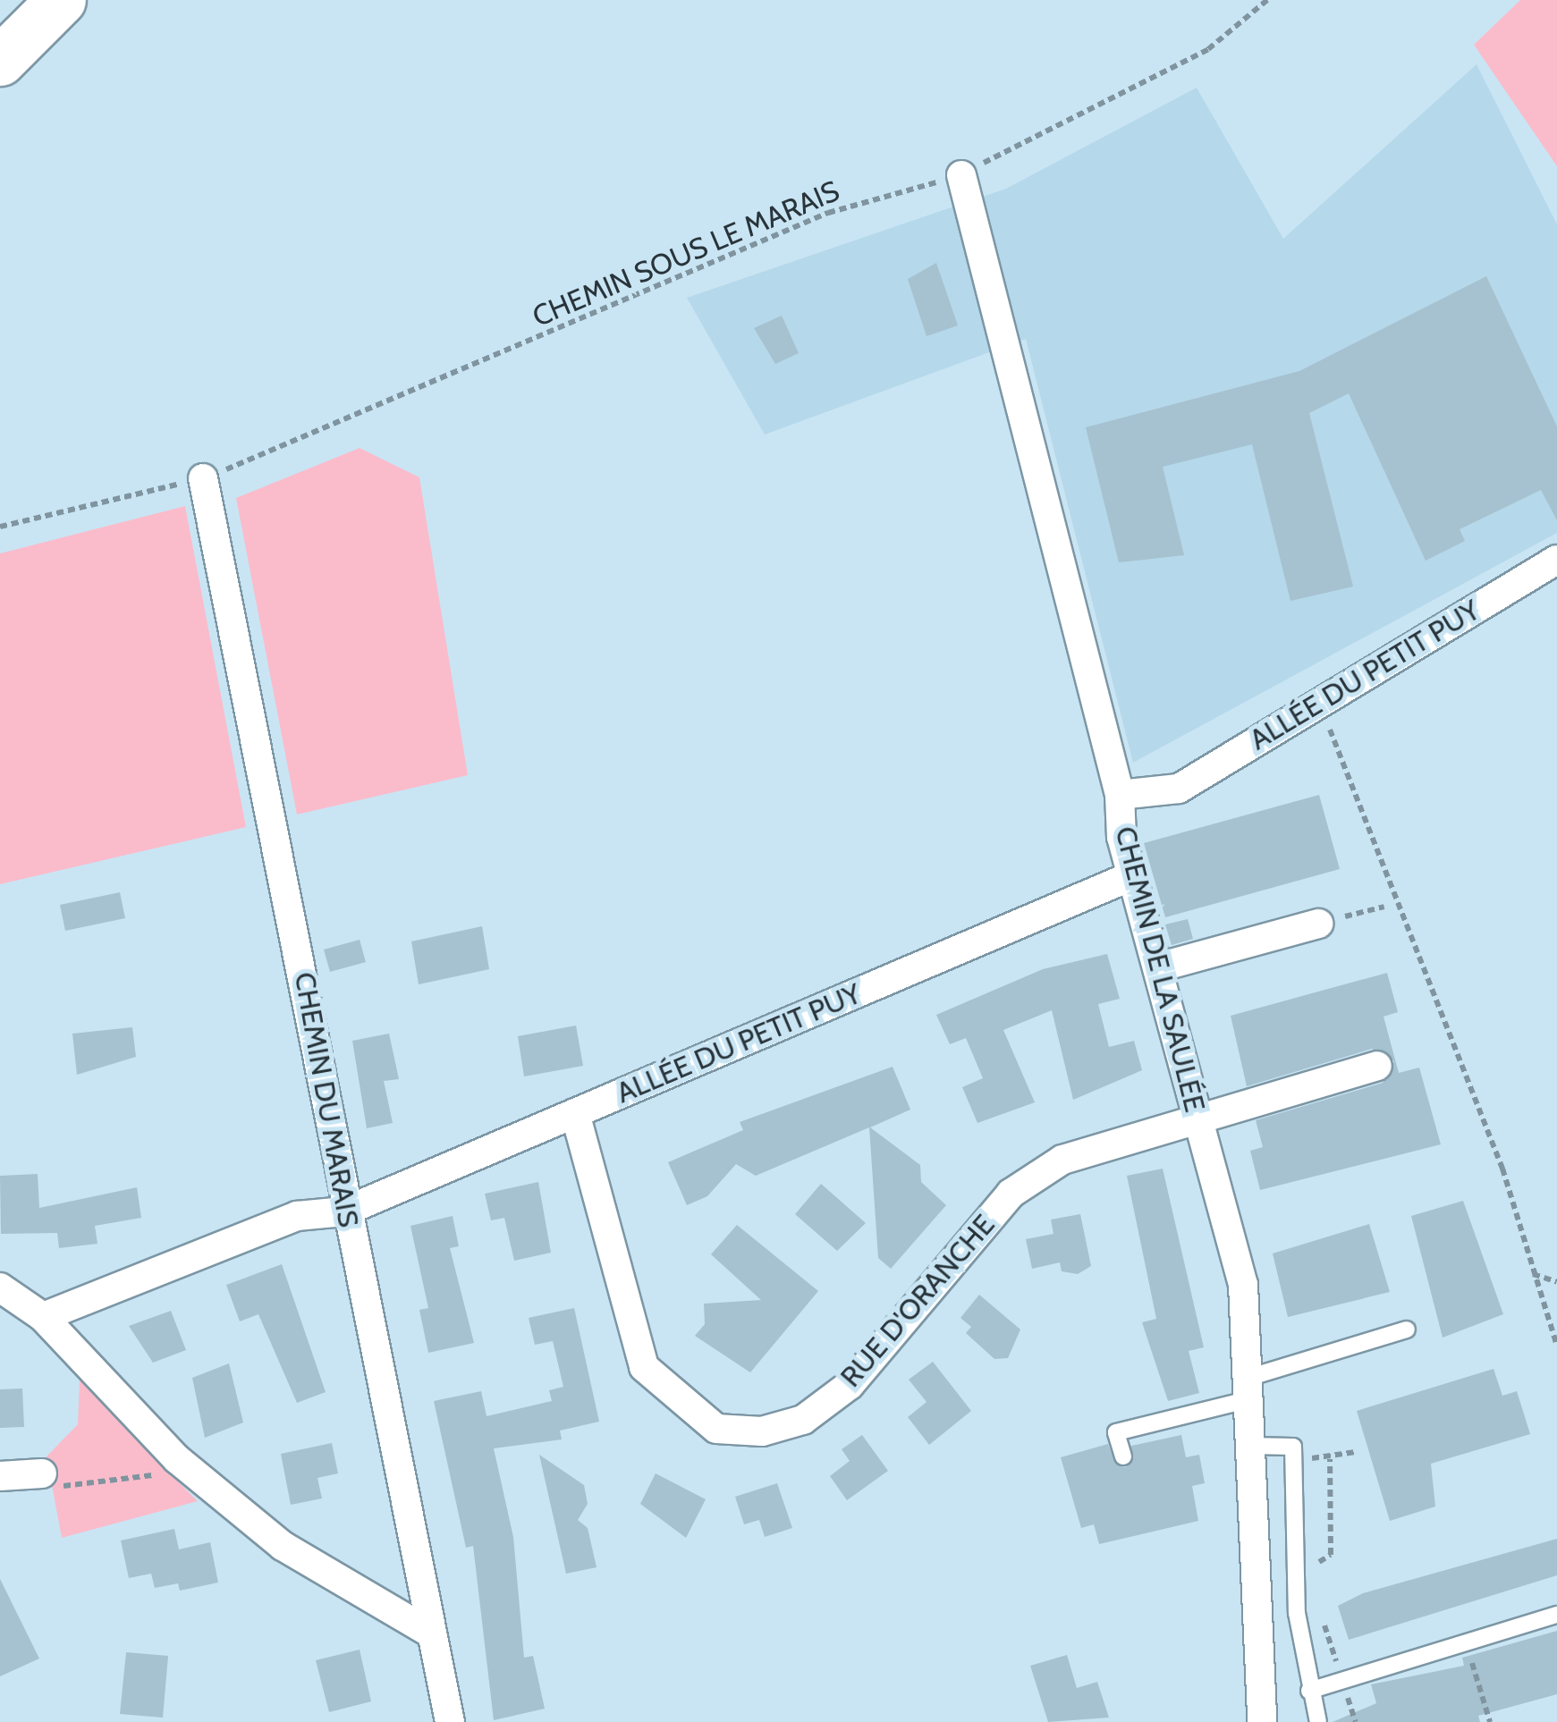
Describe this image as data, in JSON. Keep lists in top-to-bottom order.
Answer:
{
  "streets": {
    "street": [
      "ALLÉE DU PETIT PUY",
      "CHEMIN DE LA SAULÉE",
      "CHEMIN DU MARAIS",
      "RUE D'ORANCHE"
    ],
    "path": ["CHEMIN SOUS LE MARAIS"]
  },
  "crossings": [
    ["CHEMIN SOUS LE MARAIS", "CHEMIN DE LA SAULÉE"],
    ["CHEMIN SOUS LE MARAIS", "CHEMIN DU MARAIS"],
    ["ALLÉE DU PETIT PUY", "CHEMIN DE LA SAULÉE"],
    ["ALLÉE DU PETIT PUY", "CHEMIN DU MARAIS"],
    ["ALLÉE DU PETIT PUY", "RUE D'ORANCHE"],
    ["CHEMIN DE LA SAULÉE", "RUE D'ORANCHE"]
  ]
}
